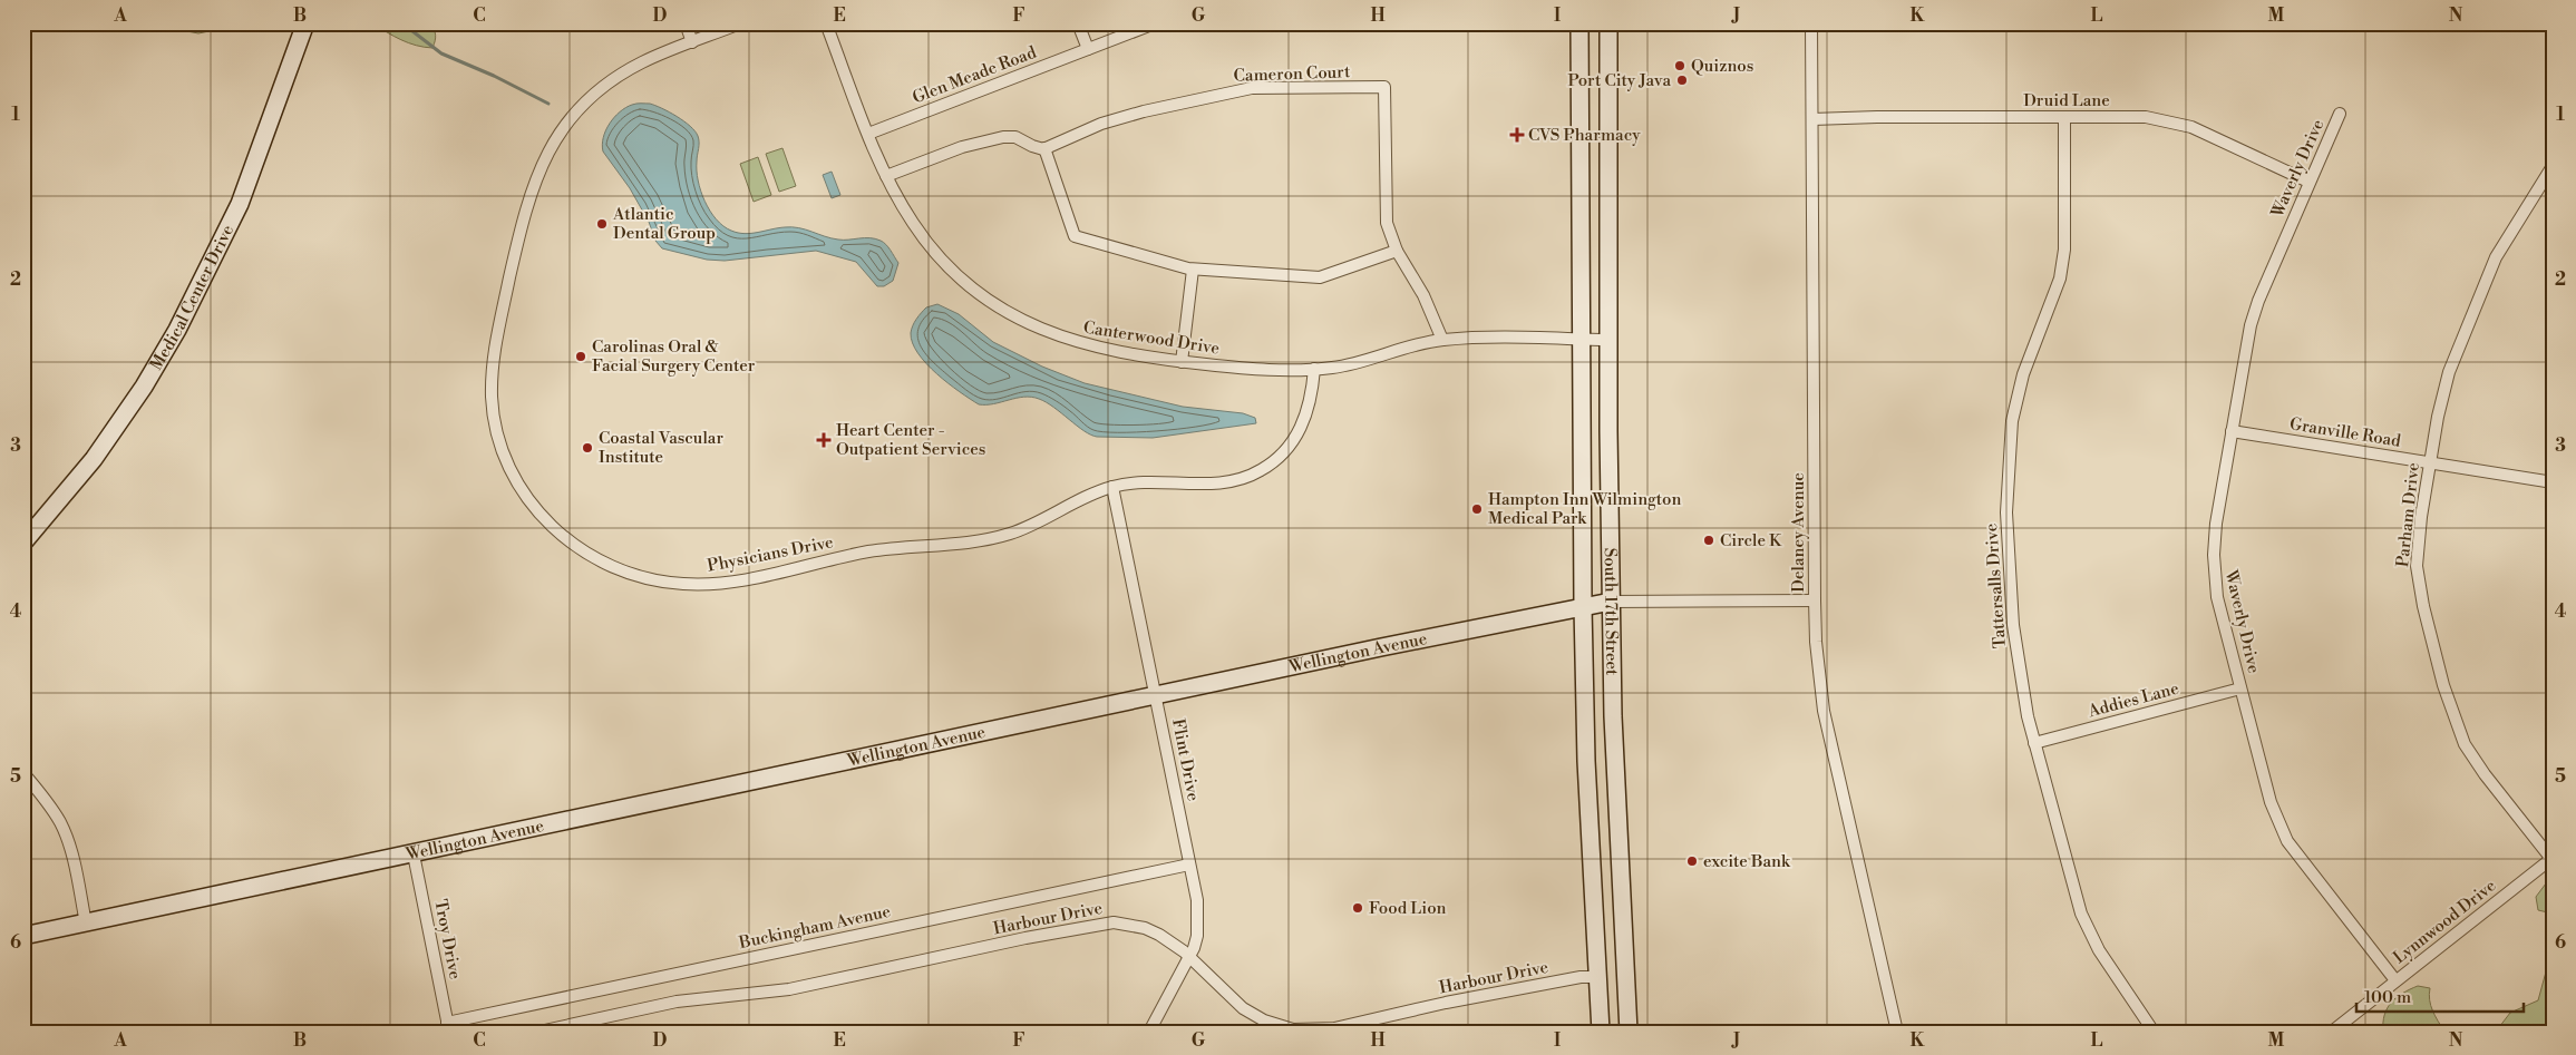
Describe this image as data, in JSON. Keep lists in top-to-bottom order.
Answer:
{
  "streets": {
    "street": [
      "Cameron Court",
      "Glen Meade Road",
      "Druid Lane",
      "Waverly Drive",
      "Medical Center Drive",
      "Canterwood Drive",
      "Granville Road",
      "Parham Drive",
      "Delaney Avenue",
      "Physicians Drive",
      "Tattersalls Drive",
      "South 17th Street",
      "Wellington Avenue",
      "Addies Lane",
      "Flint Drive",
      "Harbour Drive",
      "Lynnwood Drive",
      "Buckingham Avenue",
      "Troy Drive"
    ]
  },
  "crossings": [
    ["Cameron Court", "Canterwood Drive"],
    ["Glen Meade Road", "Canterwood Drive"],
    ["Druid Lane", "Waverly Drive"],
    ["Druid Lane", "Delaney Avenue"],
    ["Druid Lane", "Tattersalls Drive"],
    ["Waverly Drive", "Granville Road"],
    ["Waverly Drive", "Addies Lane"],
    ["Waverly Drive", "Lynnwood Drive"],
    ["Canterwood Drive", "Physicians Drive"],
    ["Canterwood Drive", "South 17th Street"],
    ["Granville Road", "Parham Drive"],
    ["Parham Drive", "Lynnwood Drive"],
    ["Delaney Avenue", "Wellington Avenue"],
    ["Physicians Drive", "Flint Drive"],
    ["Tattersalls Drive", "Addies Lane"],
    ["South 17th Street", "Wellington Avenue"],
    ["South 17th Street", "Harbour Drive"],
    ["Wellington Avenue", "Flint Drive"],
    ["Wellington Avenue", "Troy Drive"],
    ["Flint Drive", "Harbour Drive"],
    ["Flint Drive", "Buckingham Avenue"],
    ["Buckingham Avenue", "Troy Drive"]
  ],
  "places": {
    "other": [
      "Quiznos",
      "Port City Java",
      "Atlantic Dental Group",
      "Carolinas Oral & Facial Surgery Center",
      "Coastal Vascular Institute",
      "Hampton Inn Wilmington Medical Park",
      "Circle K",
      "excite Bank",
      "Food Lion"
    ],
    "health": ["CVS Pharmacy", "Heart Center - Outpatient Services"]
  },
  "scale_bar": "100 m",
  "grid": {
    "columns": [
      "A",
      "B",
      "C",
      "D",
      "E",
      "F",
      "G",
      "H",
      "I",
      "J",
      "K",
      "L",
      "M",
      "N"
    ],
    "rows": [
      "1",
      "2",
      "3",
      "4",
      "5",
      "6"
    ]
  }
}
